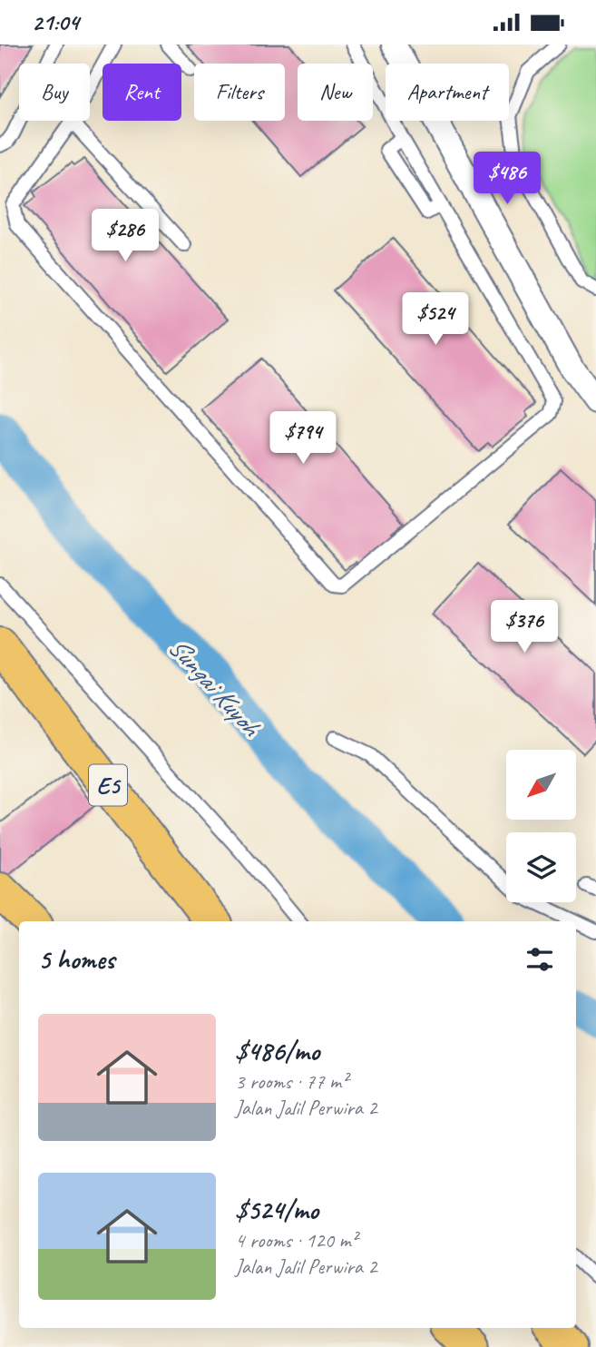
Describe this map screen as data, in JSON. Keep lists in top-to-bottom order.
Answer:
{
  "streets": {
    "highway": ["E5"]
  },
  "water": ["Sungai Kuyoh"],
  "north": "bottom left",
  "page": {
    "status": "21:04",
    "chip": [
      "Buy",
      "Rent",
      "Filters",
      "New",
      "Apartment"
    ],
    "price": [
      "$486",
      "$286",
      "$524",
      "$794",
      "$376"
    ],
    "heading": "5 homes",
    "list": [
      {
        "name": "$486/mo",
        "note": "3 rooms · 77 m² · Jalan Jalil Perwira 2"
      },
      {
        "name": "$524/mo",
        "note": "4 rooms · 120 m² · Jalan Jalil Perwira 2"
      }
    ]
  }
}
